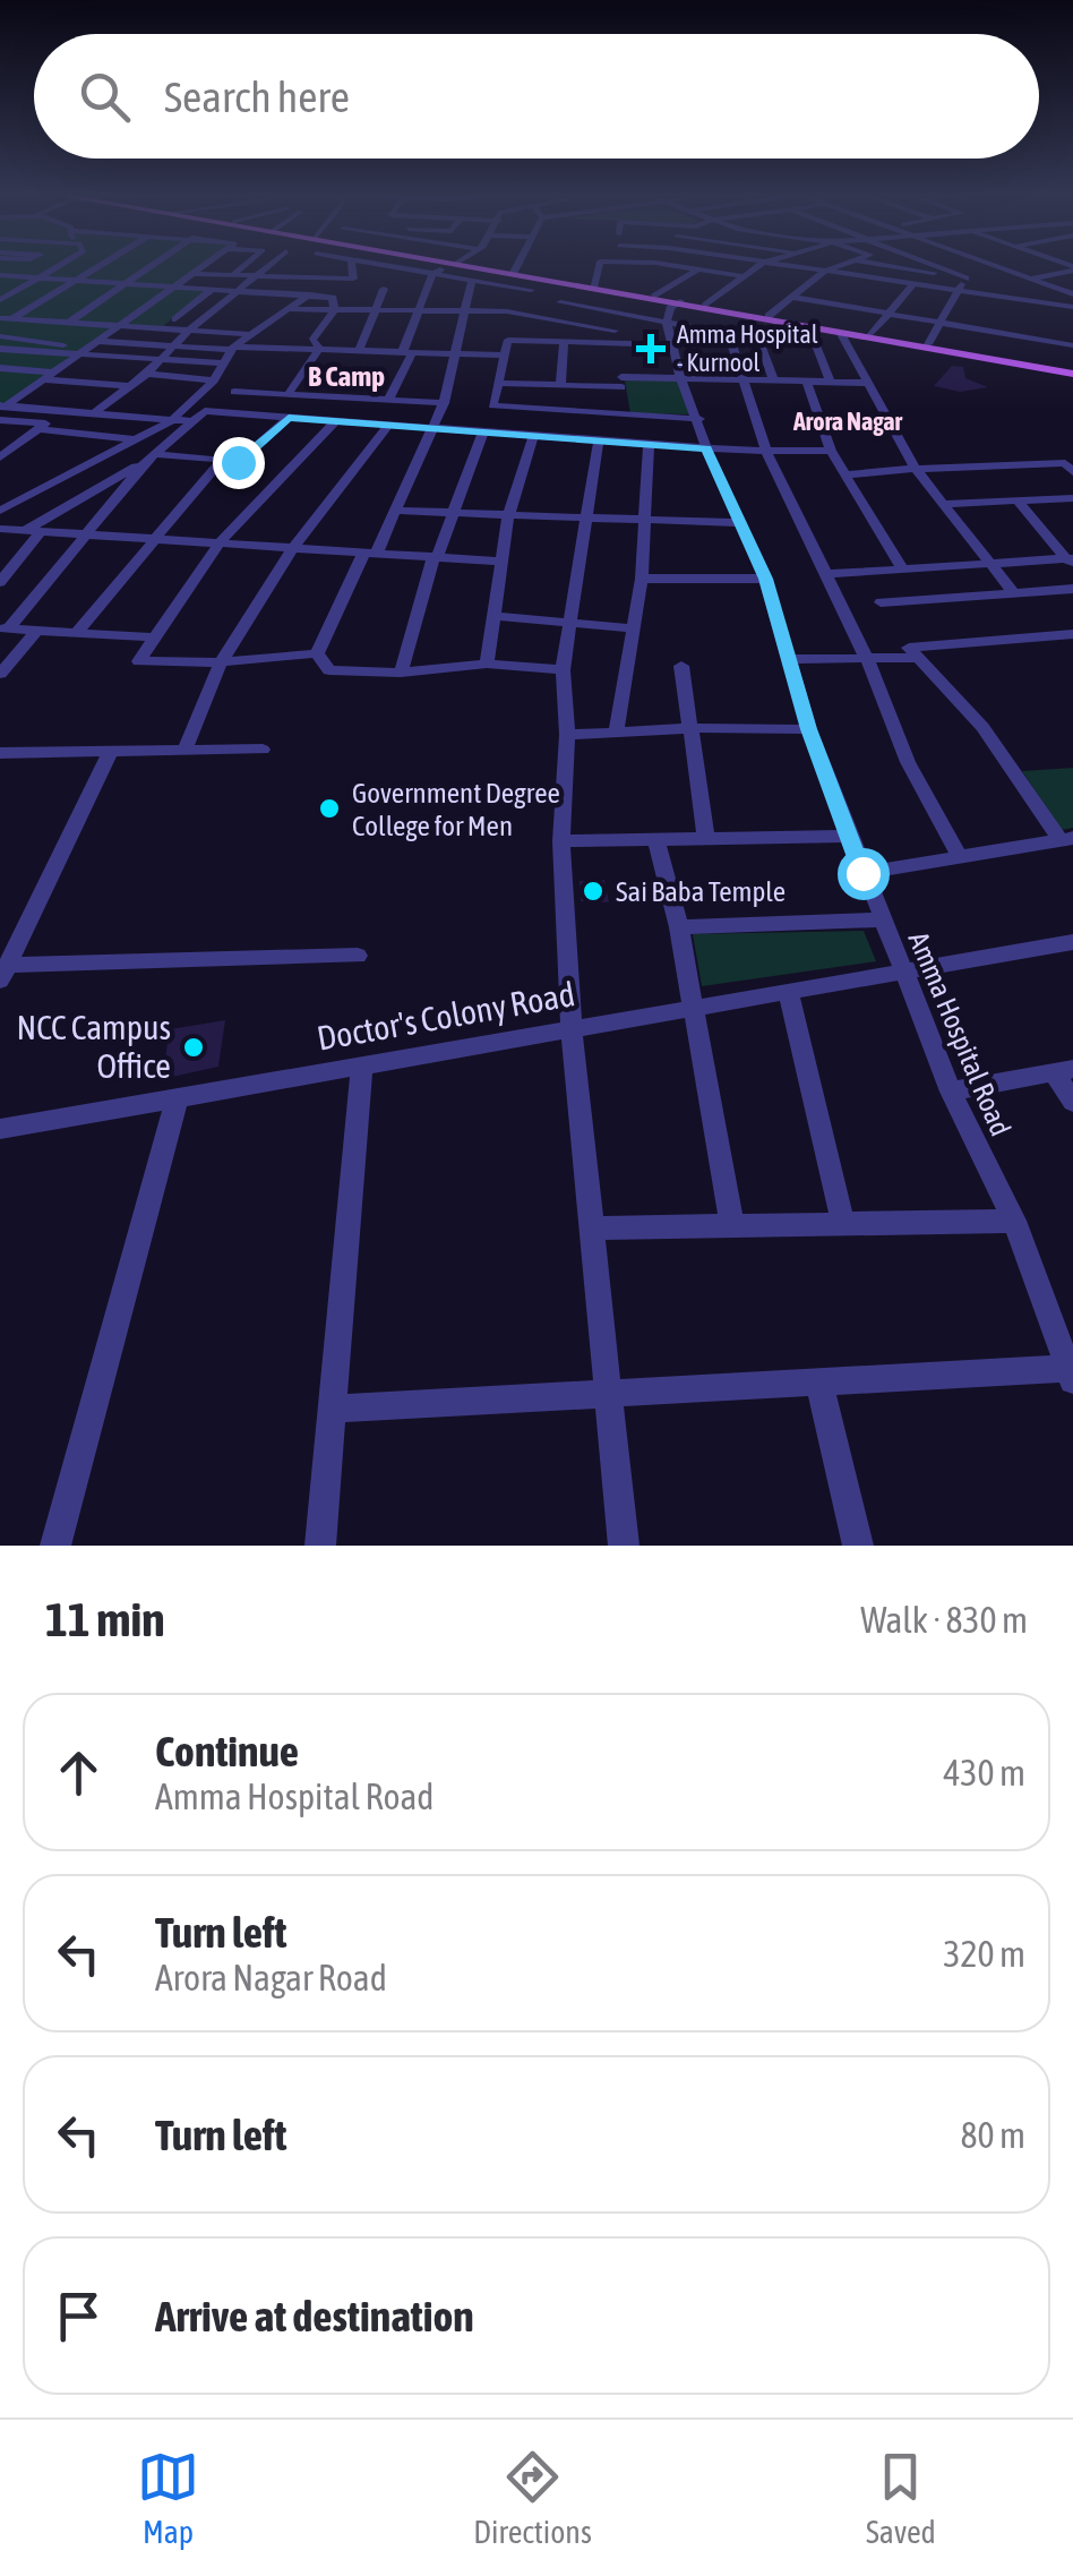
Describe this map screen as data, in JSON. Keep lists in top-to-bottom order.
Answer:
{
  "streets": {
    "street": ["Doctor's Colony Road", "Amma Hospital Road"]
  },
  "crossings": [
    ["Doctor's Colony Road", "Amma Hospital Road"]
  ],
  "districts": ["B Camp", "Arora Nagar"],
  "places": {
    "health": ["Amma Hospital - Kurnool"],
    "other": ["Government Degree College for Men", "Sai Baba Temple", "NCC Campus Office"]
  },
  "page": {
    "search": "Search here",
    "heading": ["11 min", "Walk · 830 m"],
    "list": [
      ["Continue", "Amma Hospital Road", "430 m"],
      ["Turn left", "Arora Nagar Road", "320 m"],
      ["Turn left", "80 m"],
      "Arrive at destination"
    ],
    "nav": ["Map", "Directions", "Saved"]
  }
}
